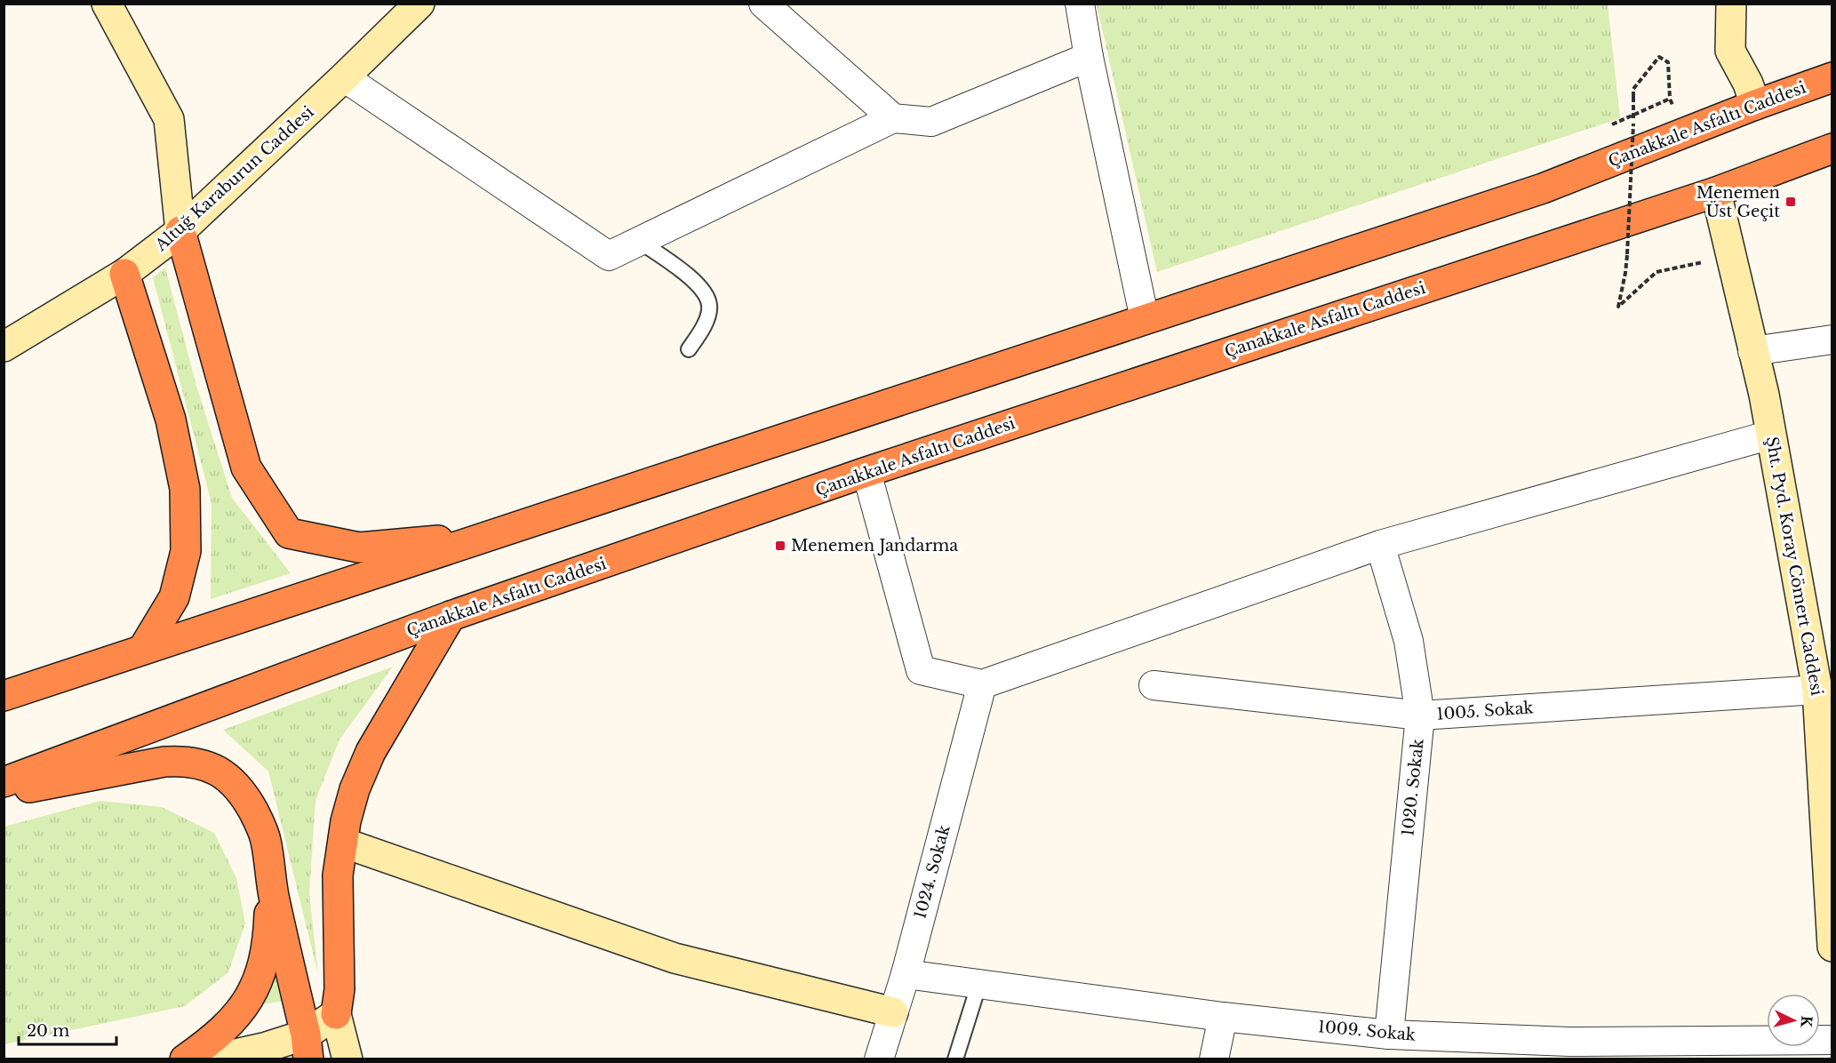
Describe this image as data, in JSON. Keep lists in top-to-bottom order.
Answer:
{
  "streets": {
    "highway": ["Çanakkale Asfaltı Caddesi"],
    "street": [
      "Altuğ Karaburun Caddesi",
      "Şht. Pyd. Koray Cömert Caddesi",
      "1005. Sokak",
      "1020. Sokak",
      "1024. Sokak",
      "1009. Sokak"
    ]
  },
  "crossings": [
    ["Çanakkale Asfaltı Caddesi", "Şht. Pyd. Koray Cömert Caddesi"],
    ["Şht. Pyd. Koray Cömert Caddesi", "1005. Sokak"],
    ["1005. Sokak", "1020. Sokak"],
    ["1020. Sokak", "1009. Sokak"],
    ["1024. Sokak", "1009. Sokak"]
  ],
  "places": {
    "transit": ["Menemen Üst Geçit", "Menemen Jandarma"]
  },
  "scale_bar": "20 m",
  "north": "right"
}
